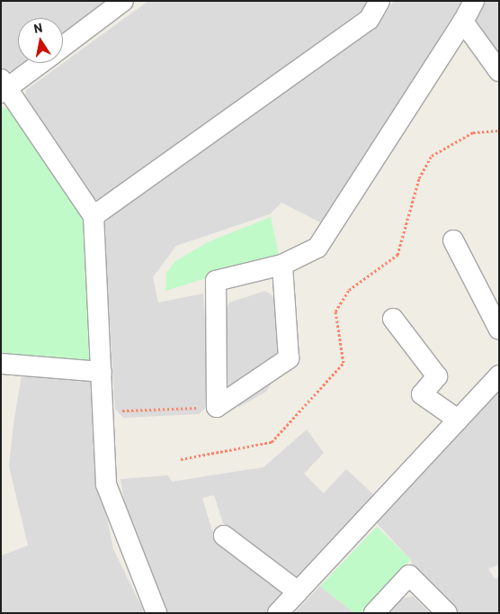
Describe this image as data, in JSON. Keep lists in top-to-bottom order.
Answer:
{
  "north": "top"
}
